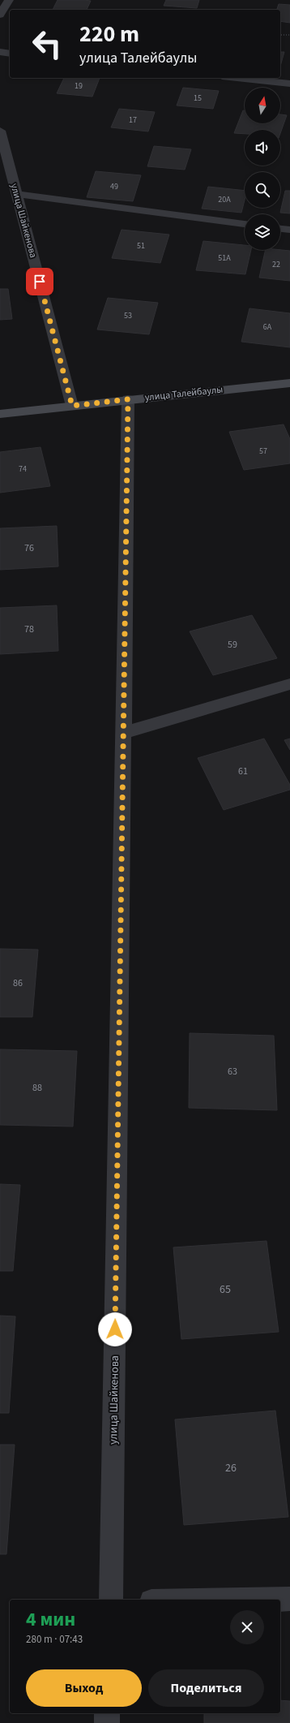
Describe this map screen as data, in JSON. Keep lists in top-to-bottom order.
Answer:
{
  "streets": {
    "street": ["улица Шайкенова", "улица Талейбаулы"]
  },
  "crossings": [
    ["улица Шайкенова", "улица Талейбаулы"]
  ],
  "house_numbers": [
    "19",
    "15",
    "17",
    "49",
    "20А",
    "51",
    "51А",
    "22",
    "53",
    "6А",
    "57",
    "74",
    "76",
    "78",
    "59",
    "61",
    "86",
    "63",
    "88",
    "65",
    "26"
  ],
  "north": "top",
  "page": {
    "turn": ["220 m", "улица Талейбаулы"],
    "heading": ["4 мин", "280 m · 07:43"],
    "buttons": ["Выход", "Поделиться"]
  }
}
